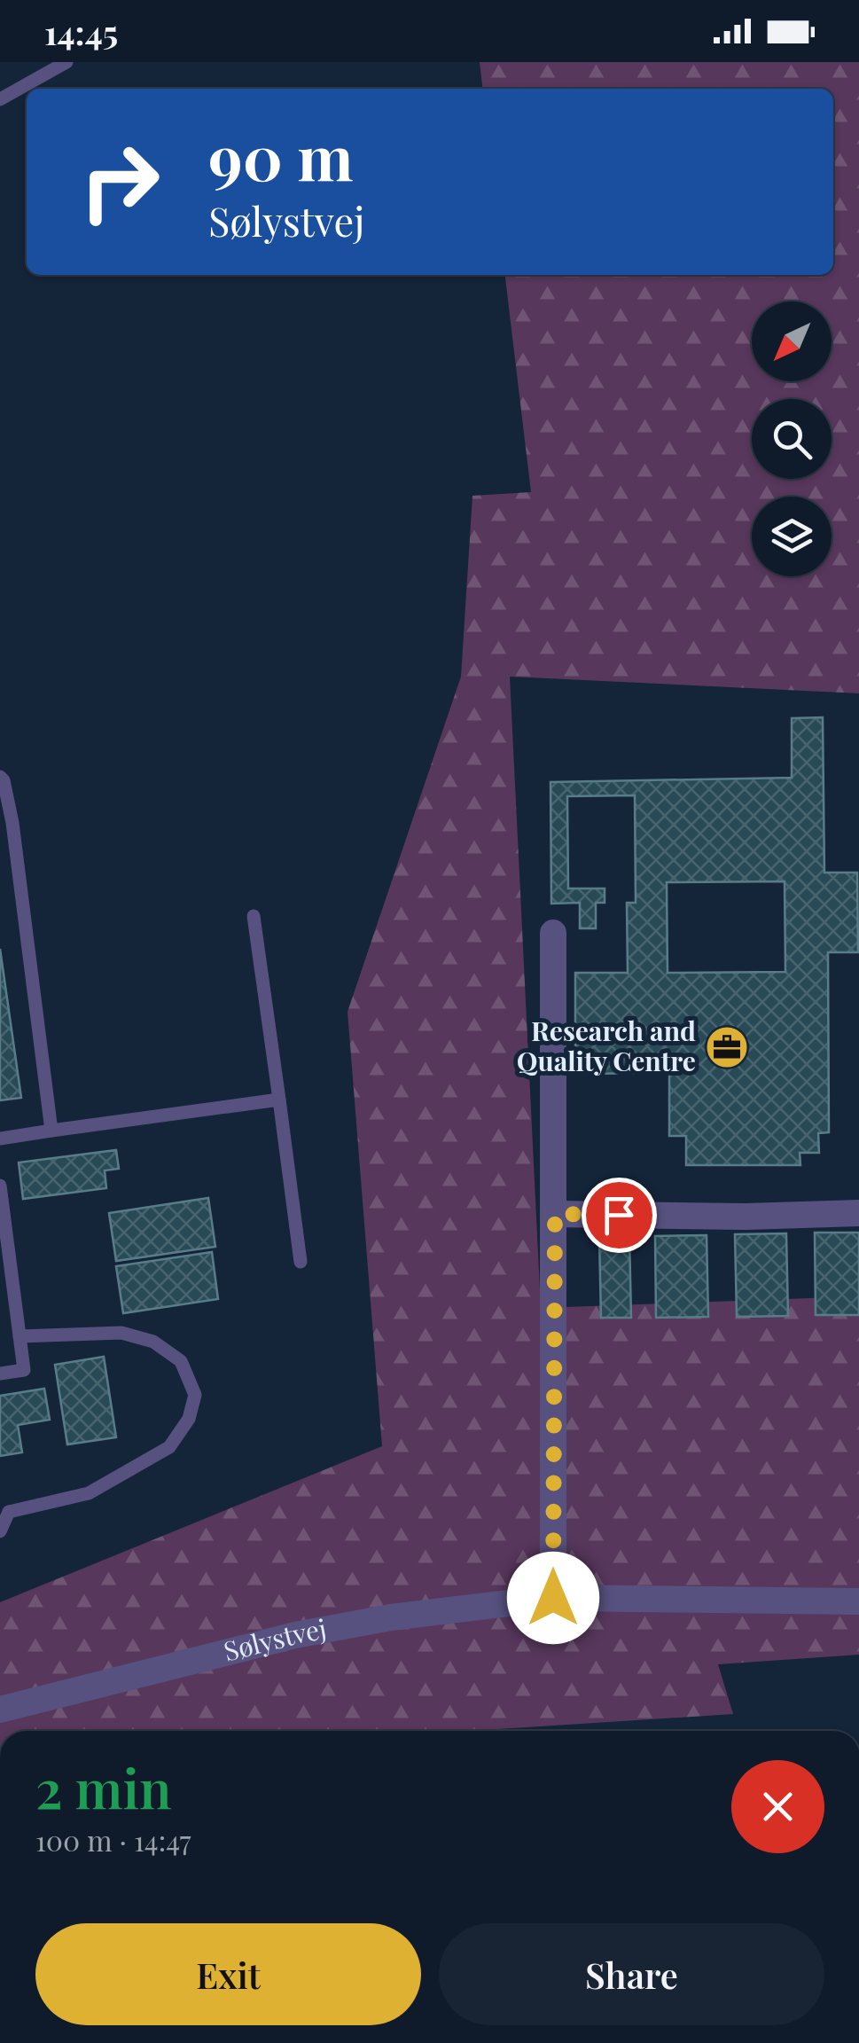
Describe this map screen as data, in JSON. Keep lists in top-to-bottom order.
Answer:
{
  "streets": {
    "street": ["Sølystvej"]
  },
  "places": {
    "office": ["Research and Quality Centre"]
  },
  "north": "bottom left",
  "page": {
    "status": "14:45",
    "turn": ["90 m", "Sølystvej"],
    "heading": ["2 min", "100 m · 14:47"],
    "buttons": ["Exit", "Share"]
  }
}
